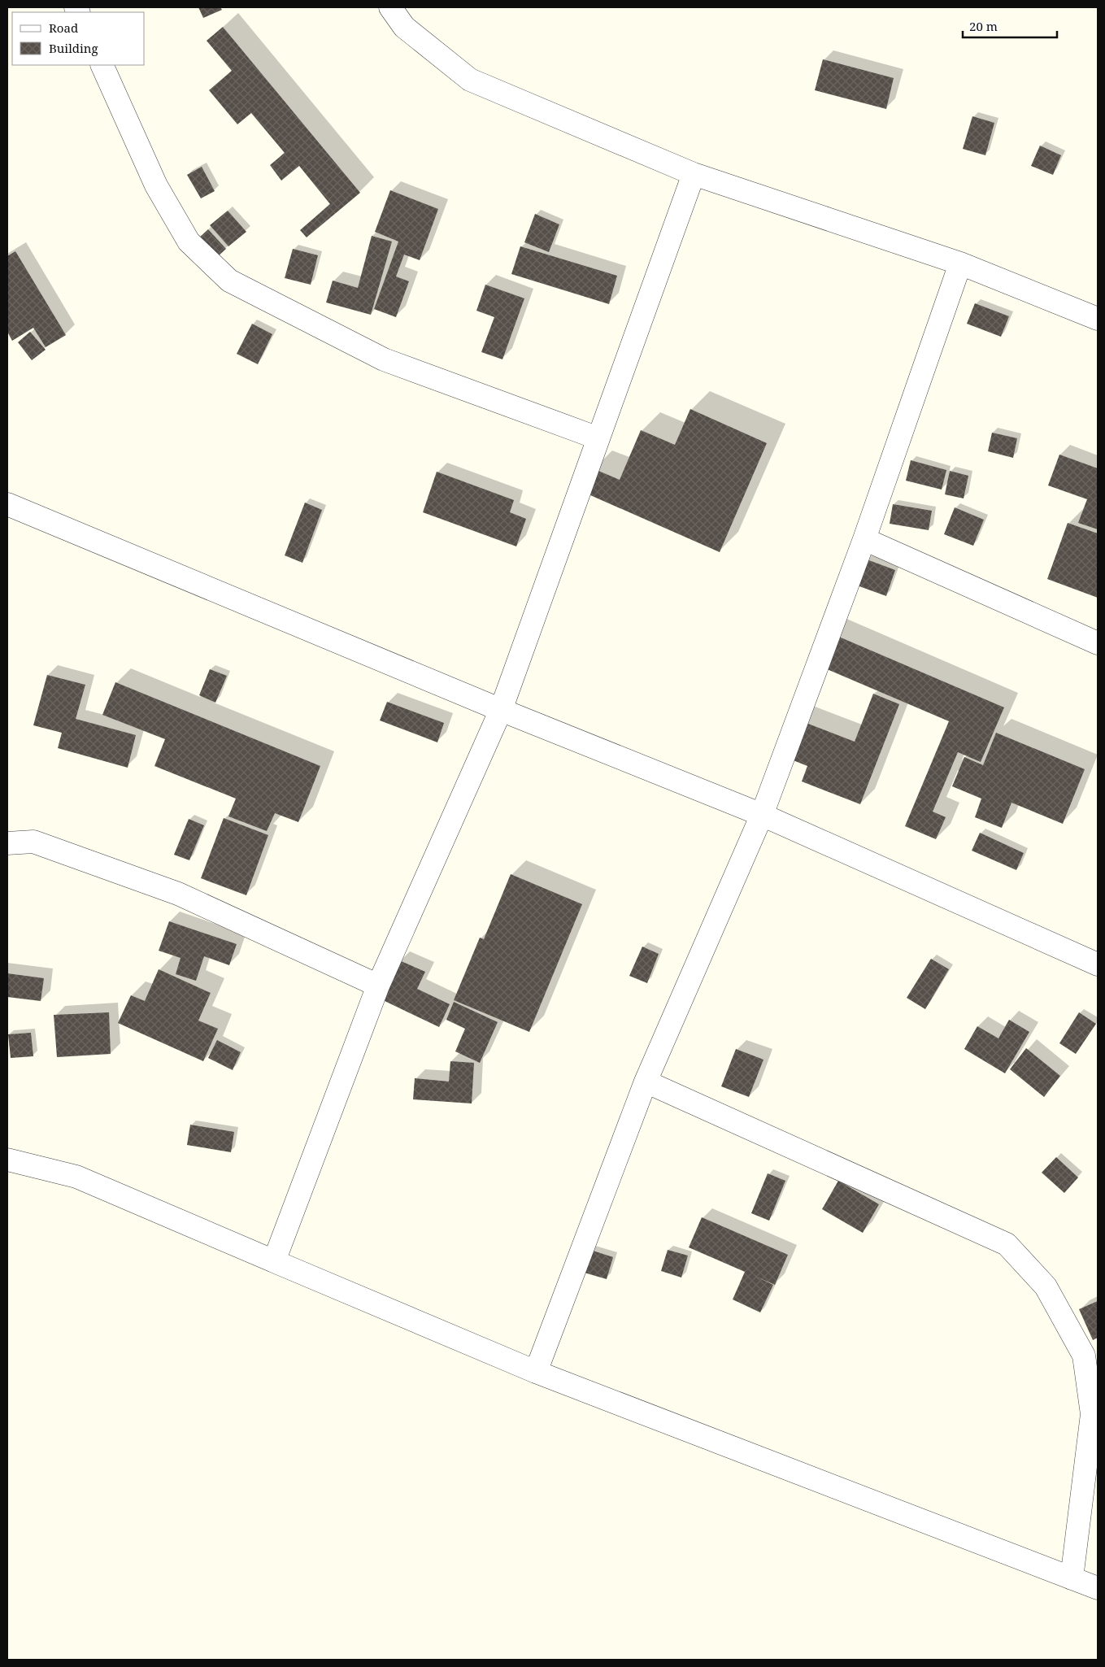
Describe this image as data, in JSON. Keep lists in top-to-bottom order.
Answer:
{
  "legend": ["Road", "Building"],
  "scale_bar": "20 m"
}
